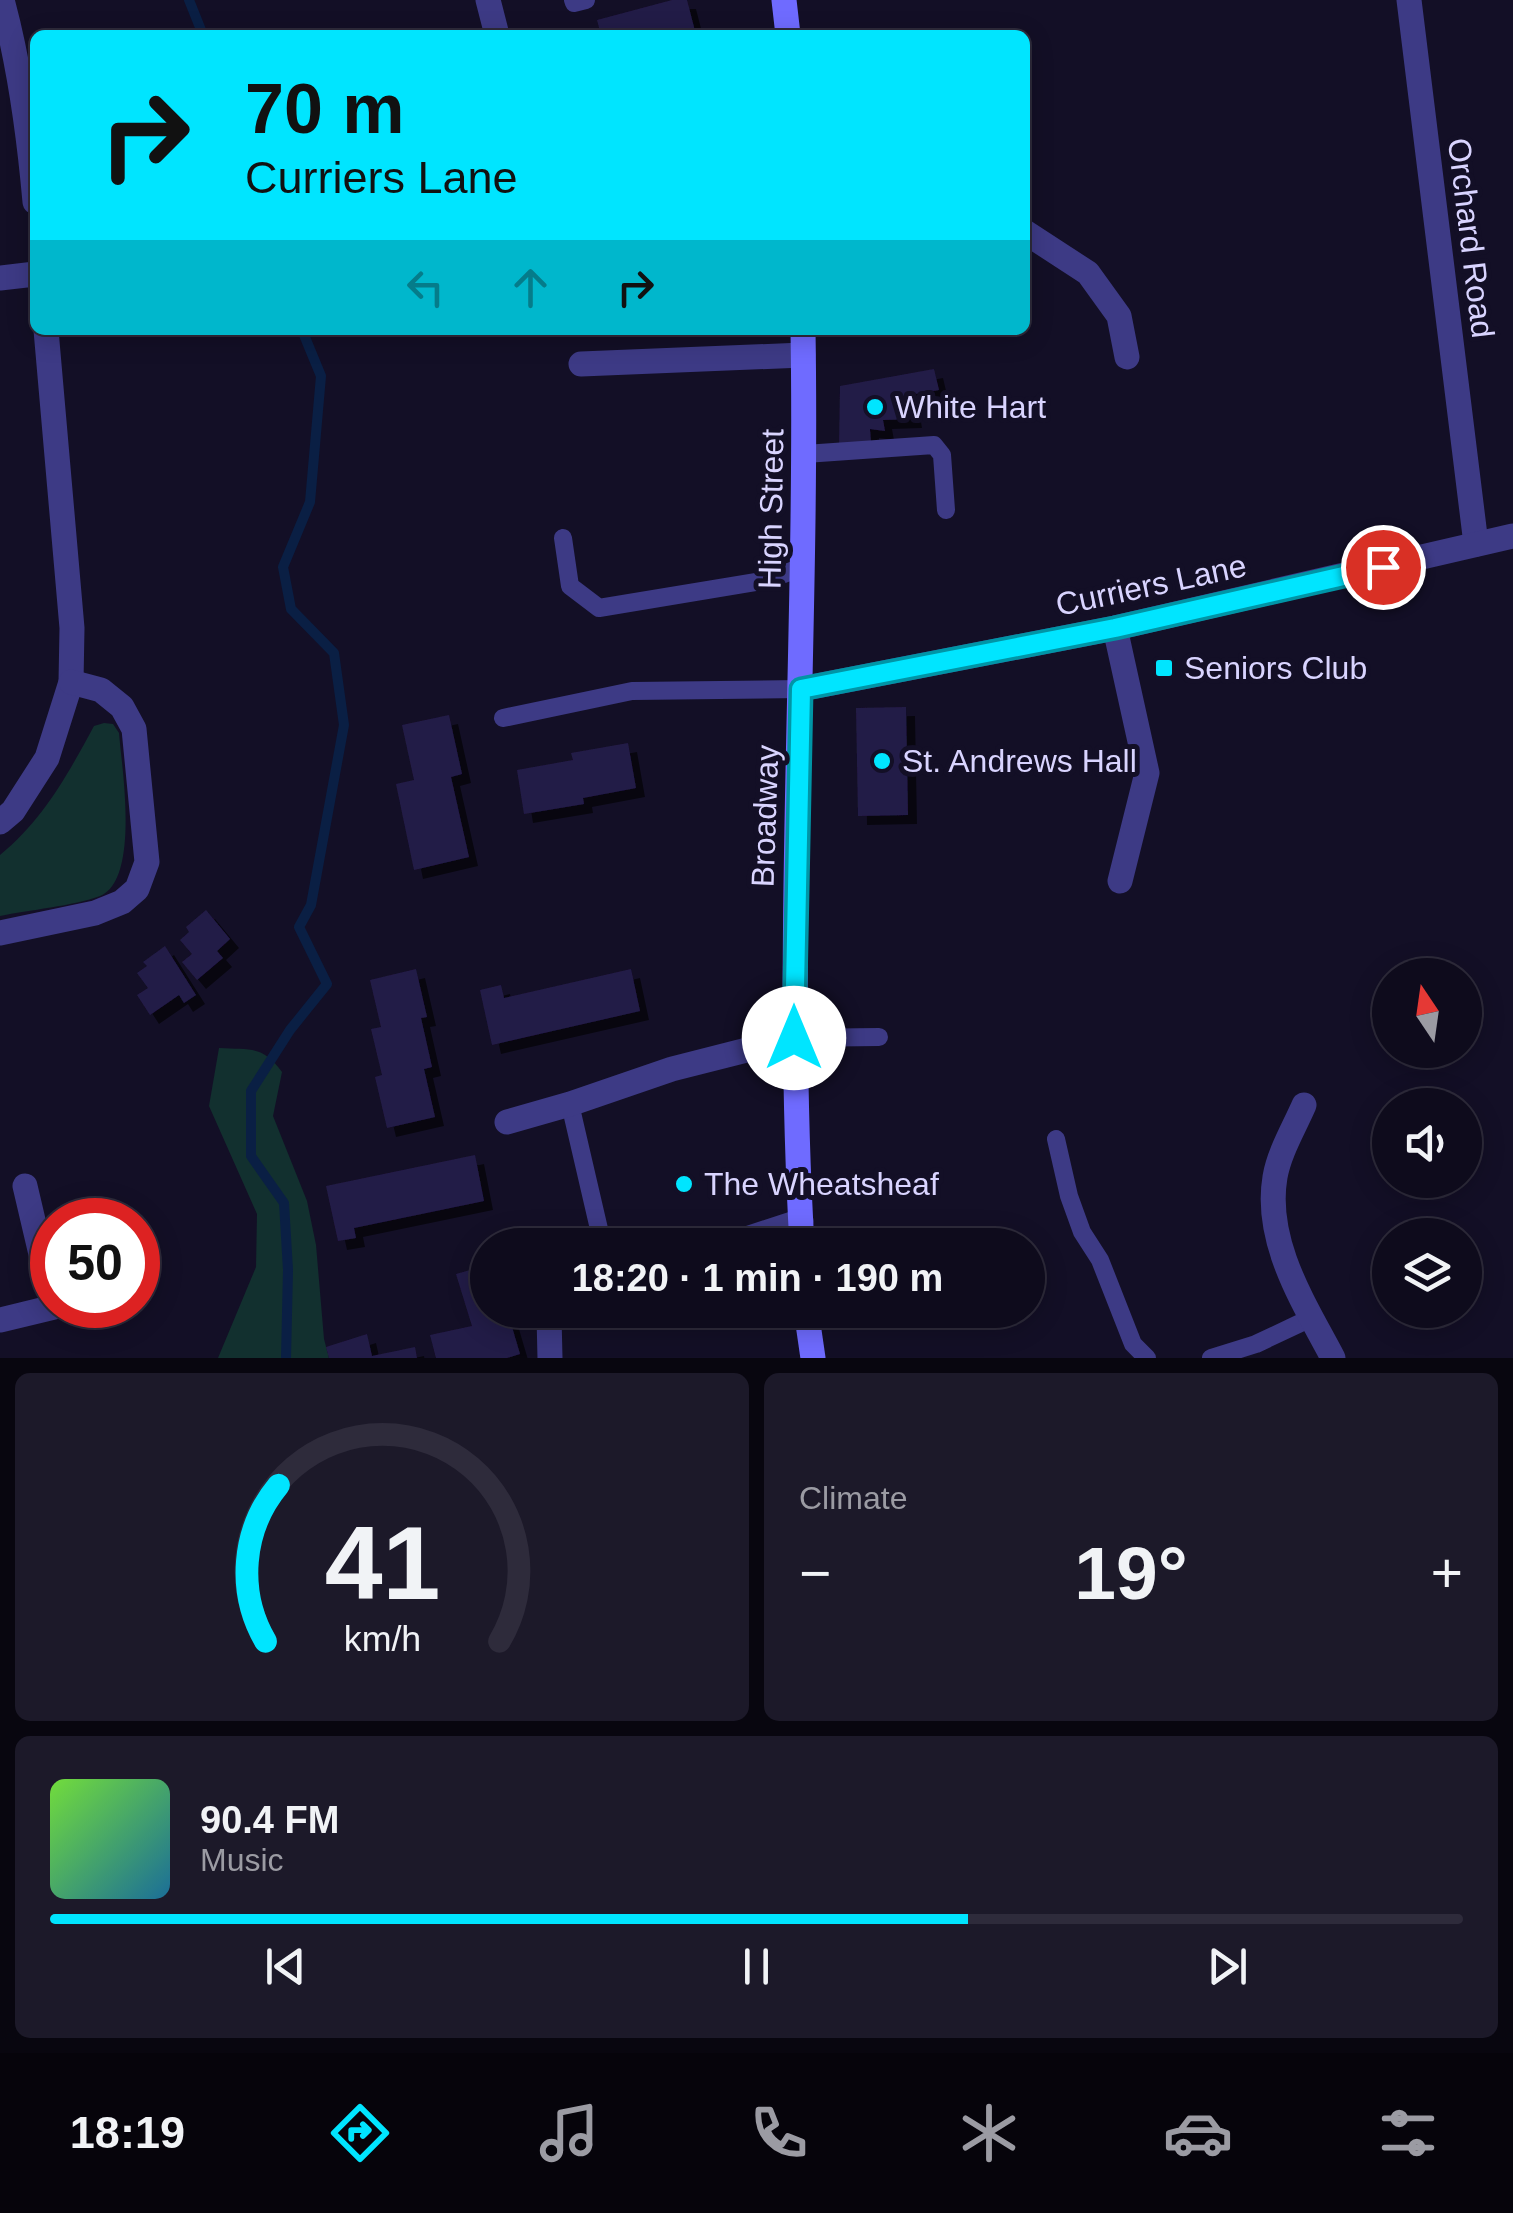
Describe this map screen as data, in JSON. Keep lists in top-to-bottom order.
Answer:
{
  "streets": {
    "main road": ["High Street", "Broadway"],
    "street": ["Orchard Road", "Curriers Lane"]
  },
  "crossings": [
    ["Orchard Road", "Curriers Lane"],
    ["High Street", "Curriers Lane"],
    ["High Street", "Broadway"],
    ["Curriers Lane", "Broadway"]
  ],
  "places": {
    "other": ["White Hart", "St. Andrews Hall", "The Wheatsheaf"],
    "transit": ["Seniors Club"]
  },
  "north": "top",
  "page": {
    "turn": ["70 m", "Curriers Lane"],
    "limit": "50",
    "trip": "18:20 · 1 min · 190 m",
    "tile": "Climate",
    "heat": ["−", "19°", "+"],
    "song": ["90.4 FM", "Music"],
    "tabs": "18:19",
    "gauge": ["41", "km/h"]
  }
}
